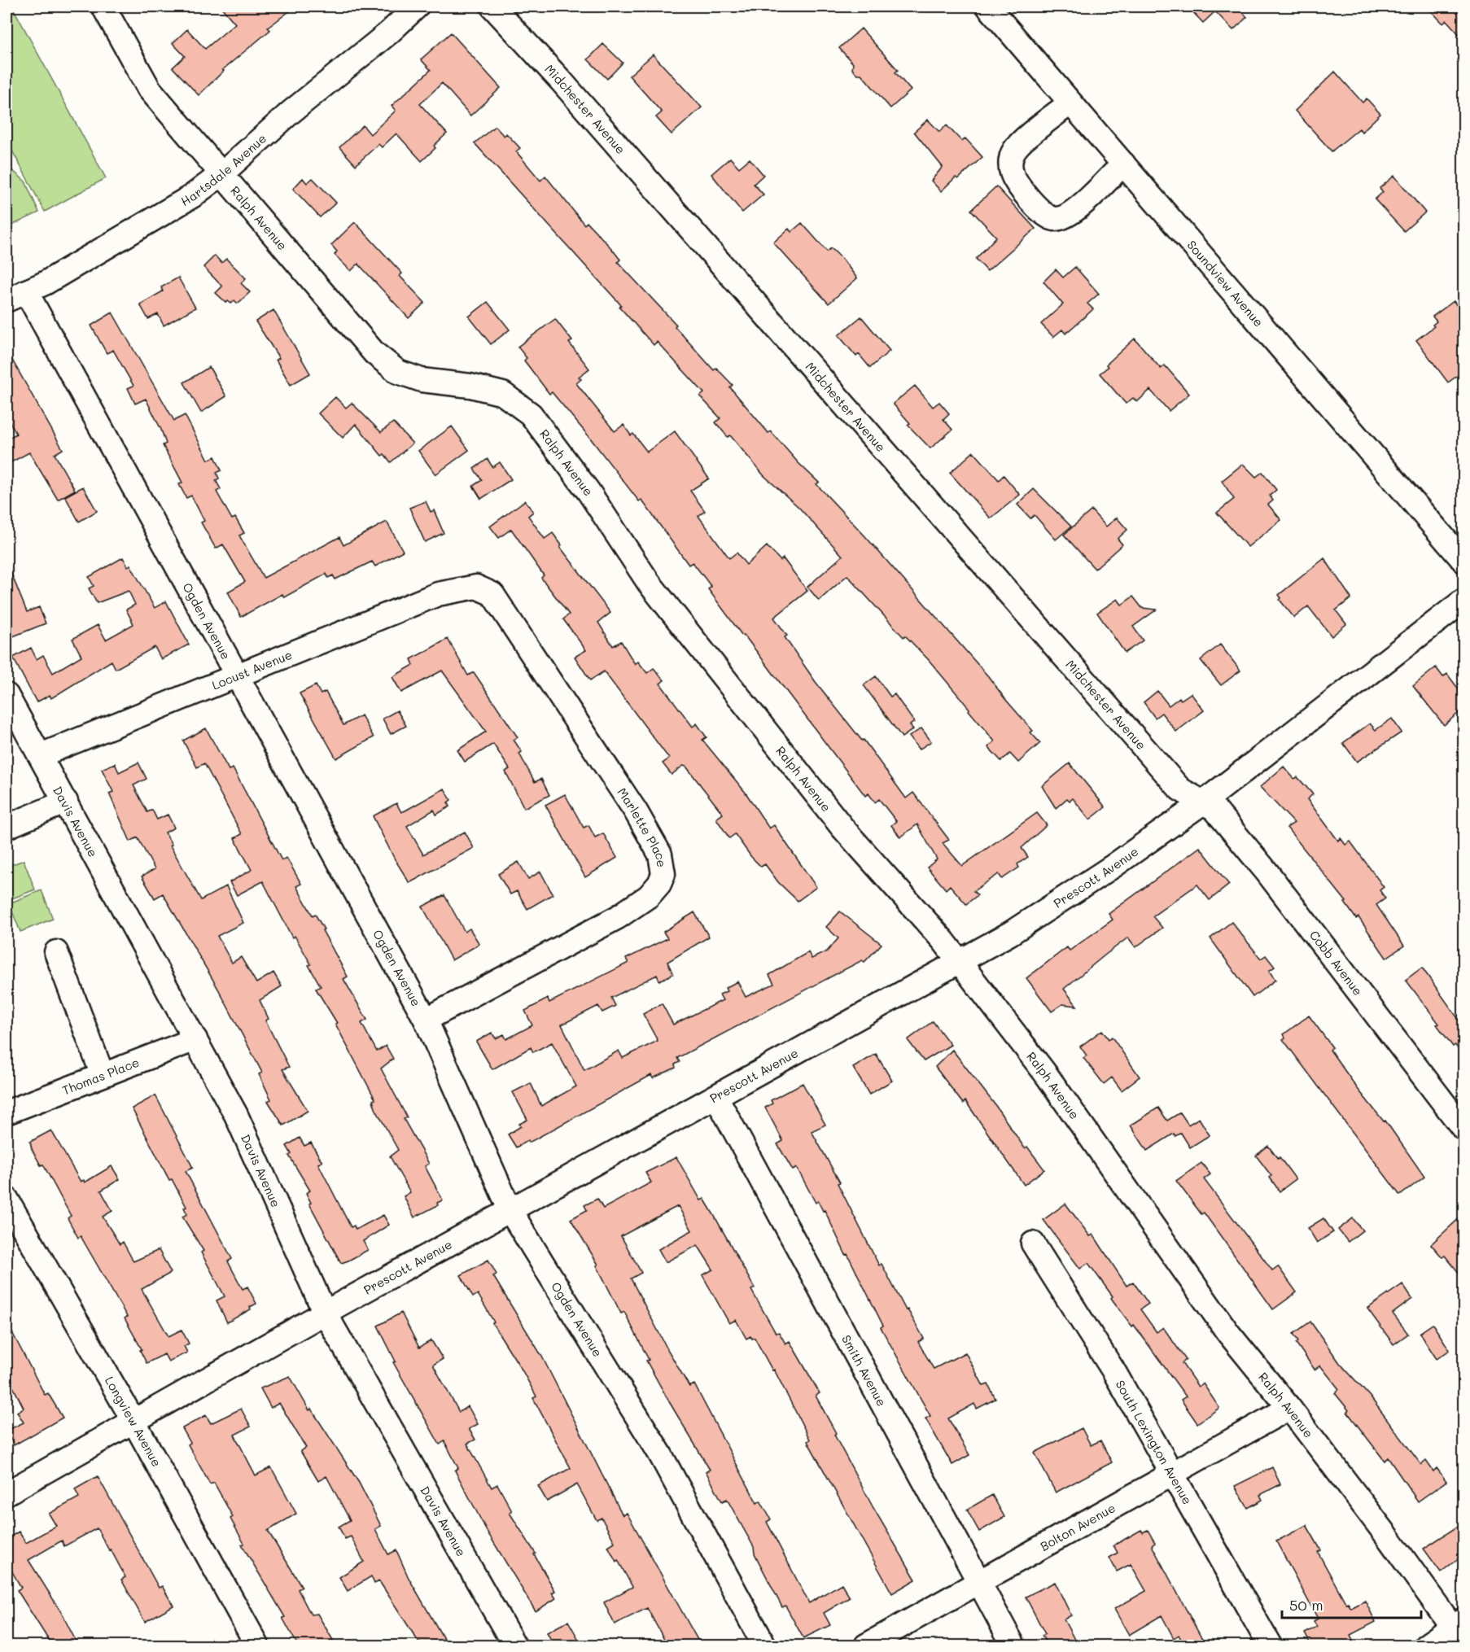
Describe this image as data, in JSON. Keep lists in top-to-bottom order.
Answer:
{
  "streets": {
    "street": [
      "Midchester Avenue",
      "Hartsdale Avenue",
      "Ralph Avenue",
      "Soundview Avenue",
      "Ogden Avenue",
      "Locust Avenue",
      "Davis Avenue",
      "Marlette Place",
      "Prescott Avenue",
      "Cobb Avenue",
      "Thomas Place",
      "Smith Avenue",
      "Longview Avenue",
      "South Lexington Avenue",
      "Bolton Avenue"
    ]
  },
  "crossings": [
    ["Midchester Avenue", "Prescott Avenue"],
    ["Midchester Avenue", "Cobb Avenue"],
    ["Hartsdale Avenue", "Ralph Avenue"],
    ["Hartsdale Avenue", "Ogden Avenue"],
    ["Ralph Avenue", "Prescott Avenue"],
    ["Ralph Avenue", "Bolton Avenue"],
    ["Ogden Avenue", "Locust Avenue"],
    ["Ogden Avenue", "Marlette Place"],
    ["Ogden Avenue", "Prescott Avenue"],
    ["Locust Avenue", "Davis Avenue"],
    ["Locust Avenue", "Marlette Place"],
    ["Davis Avenue", "Prescott Avenue"],
    ["Davis Avenue", "Thomas Place"],
    ["Prescott Avenue", "Cobb Avenue"],
    ["Prescott Avenue", "Smith Avenue"],
    ["Prescott Avenue", "Longview Avenue"],
    ["Smith Avenue", "Bolton Avenue"],
    ["South Lexington Avenue", "Bolton Avenue"]
  ],
  "scale_bar": "50 m"
}
